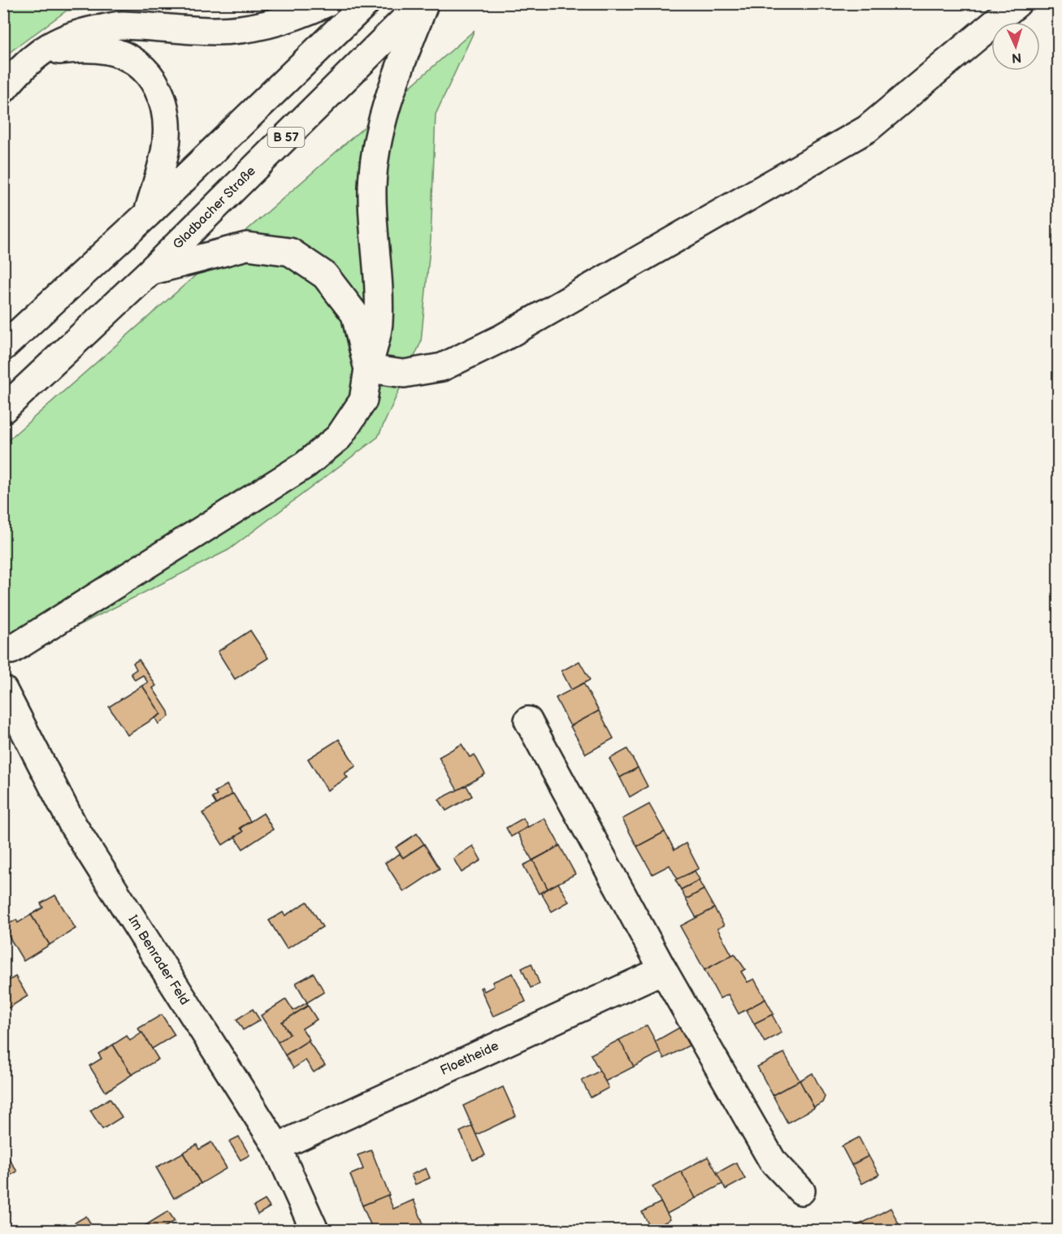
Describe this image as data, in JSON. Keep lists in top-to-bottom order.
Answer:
{
  "streets": {
    "street": [
      "B 57",
      "Gladbacher Straße",
      "Im Benrader Feld",
      "Floetheide"
    ]
  },
  "crossings": [
    ["Im Benrader Feld", "Floetheide"]
  ],
  "north": "bottom"
}
